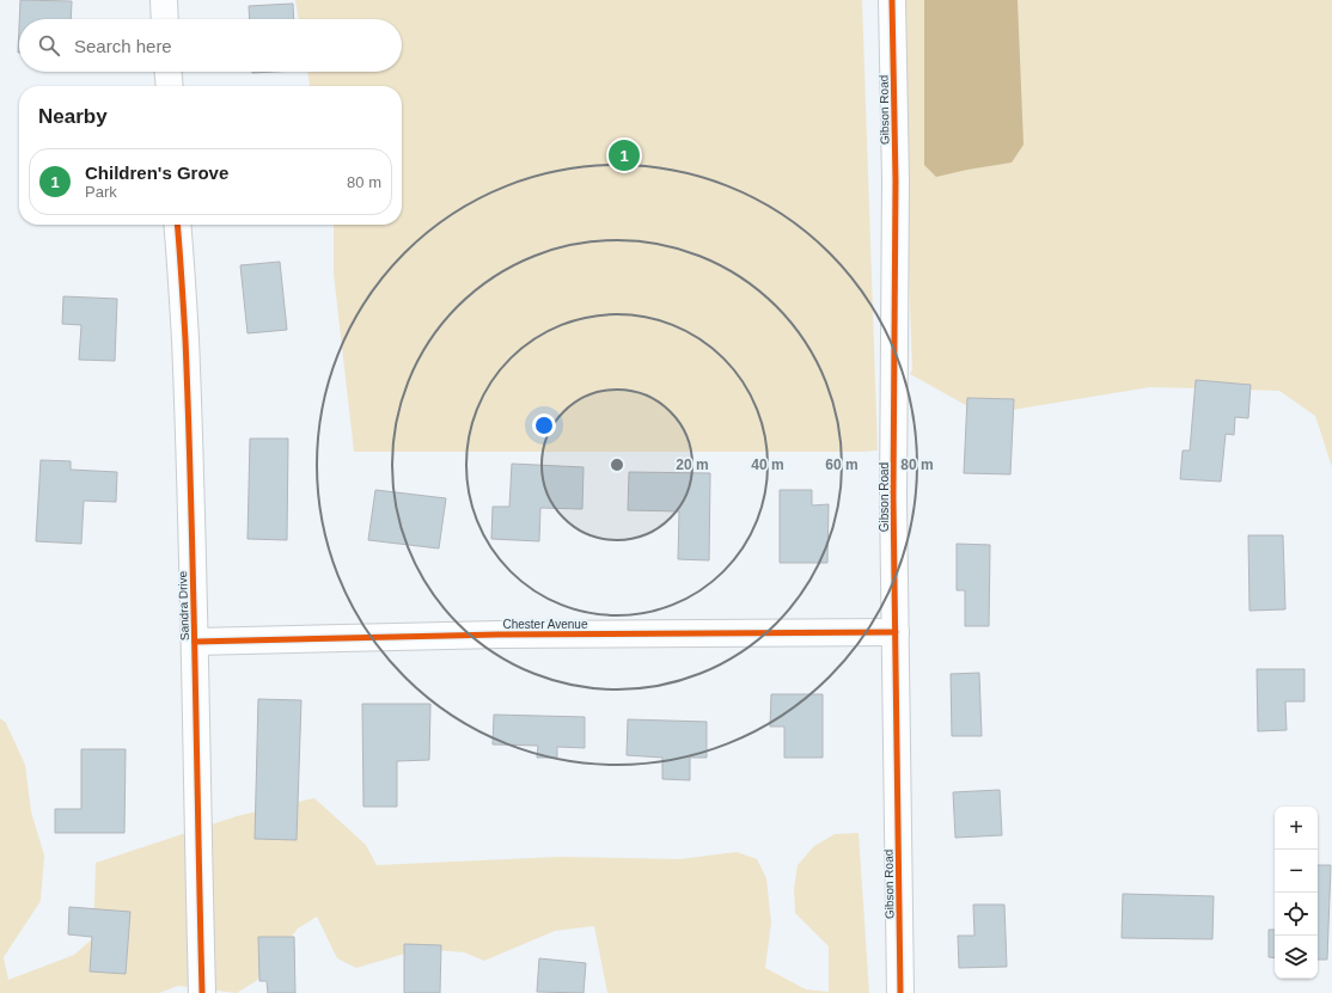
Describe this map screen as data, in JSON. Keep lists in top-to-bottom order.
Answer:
{
  "streets": {
    "street": ["Gibson Road", "Sandra Drive", "Chester Avenue"]
  },
  "crossings": [
    ["Gibson Road", "Chester Avenue"],
    ["Sandra Drive", "Chester Avenue"]
  ],
  "page": {
    "search": "Search here",
    "heading": "Nearby",
    "pins": "1",
    "list": [
      {
        "mark": "1",
        "name": "Children's Grove",
        "note": "Park",
        "value": "80 m"
      }
    ],
    "map_buttons": ["+", "−"]
  },
  "rings": [
    "20 m",
    "40 m",
    "60 m",
    "80 m"
  ]
}
